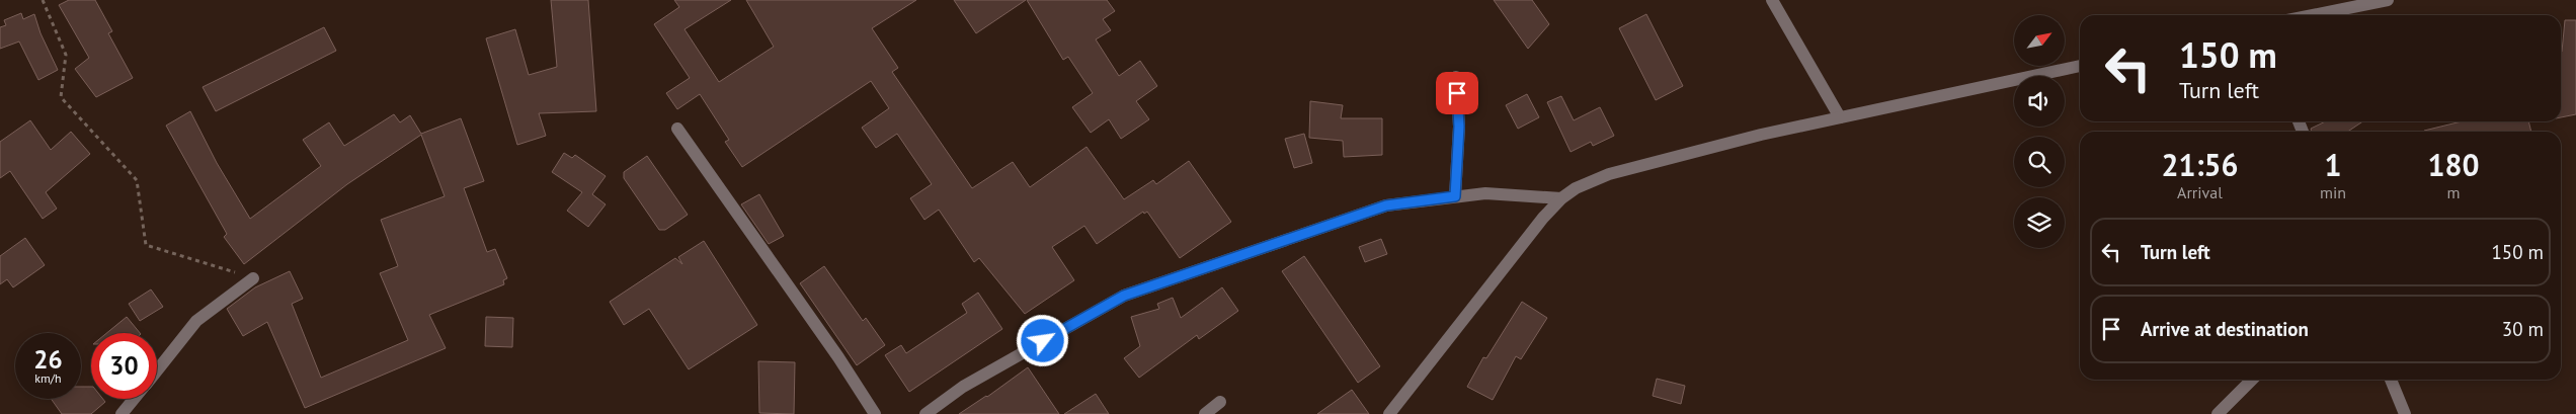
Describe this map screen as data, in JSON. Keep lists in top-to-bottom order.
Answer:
{
  "north": "top right",
  "page": {
    "turn": ["150 m", "Turn left"],
    "eta": [
      "21:56",
      "Arrival",
      "1",
      "min",
      "180",
      "m"
    ],
    "list": [
      {
        "name": "Turn left",
        "value": "150 m"
      },
      {
        "name": "Arrive at destination",
        "value": "30 m"
      }
    ],
    "speed": "26 km/h",
    "limit": "30"
  }
}
